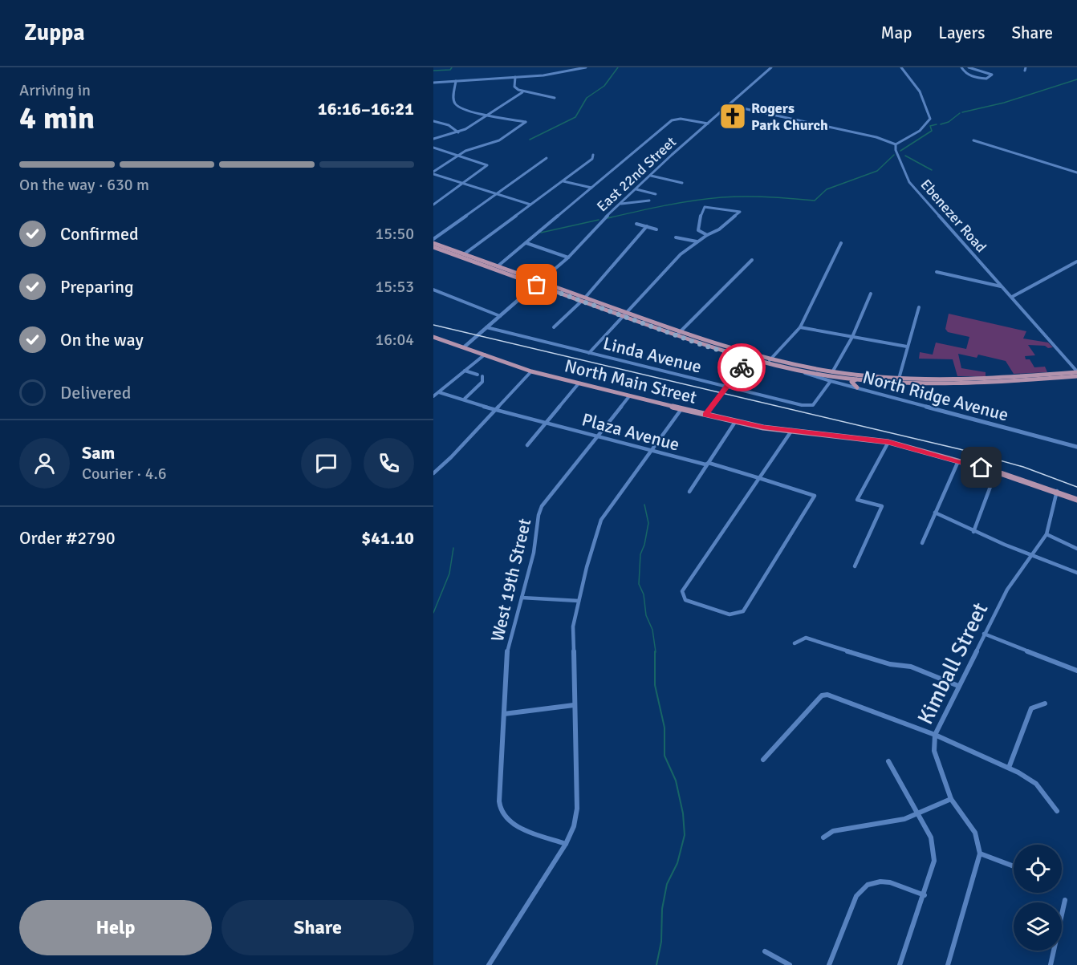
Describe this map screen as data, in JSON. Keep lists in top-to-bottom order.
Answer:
{
  "streets": {
    "main road": ["East 22nd Street", "North Main Street"],
    "street": [
      "Ebenezer Road",
      "Linda Avenue",
      "North Ridge Avenue",
      "Plaza Avenue",
      "West 19th Street",
      "Kimball Street"
    ]
  },
  "crossings": [
    ["East 22nd Street", "Linda Avenue"],
    ["East 22nd Street", "North Main Street"],
    ["Linda Avenue", "North Ridge Avenue"],
    ["North Main Street", "West 19th Street"],
    ["North Main Street", "Kimball Street"],
    ["Plaza Avenue", "West 19th Street"]
  ],
  "places": {
    "church": ["Rogers Park Church"]
  },
  "page": {
    "header": "Zuppa",
    "nav": ["Map", "Layers", "Share"],
    "heading": ["4 min", "Arriving in", "16:16–16:21"],
    "panel": [
      "Sam",
      "Courier · 4.6",
      "Order #2790",
      "$41.10"
    ],
    "bar": "On the way · 630 m",
    "list": [
      ["Confirmed", "15:50"],
      ["Preparing", "15:53"],
      ["On the way", "16:04"],
      "Delivered"
    ],
    "buttons": ["Help", "Share"]
  }
}
